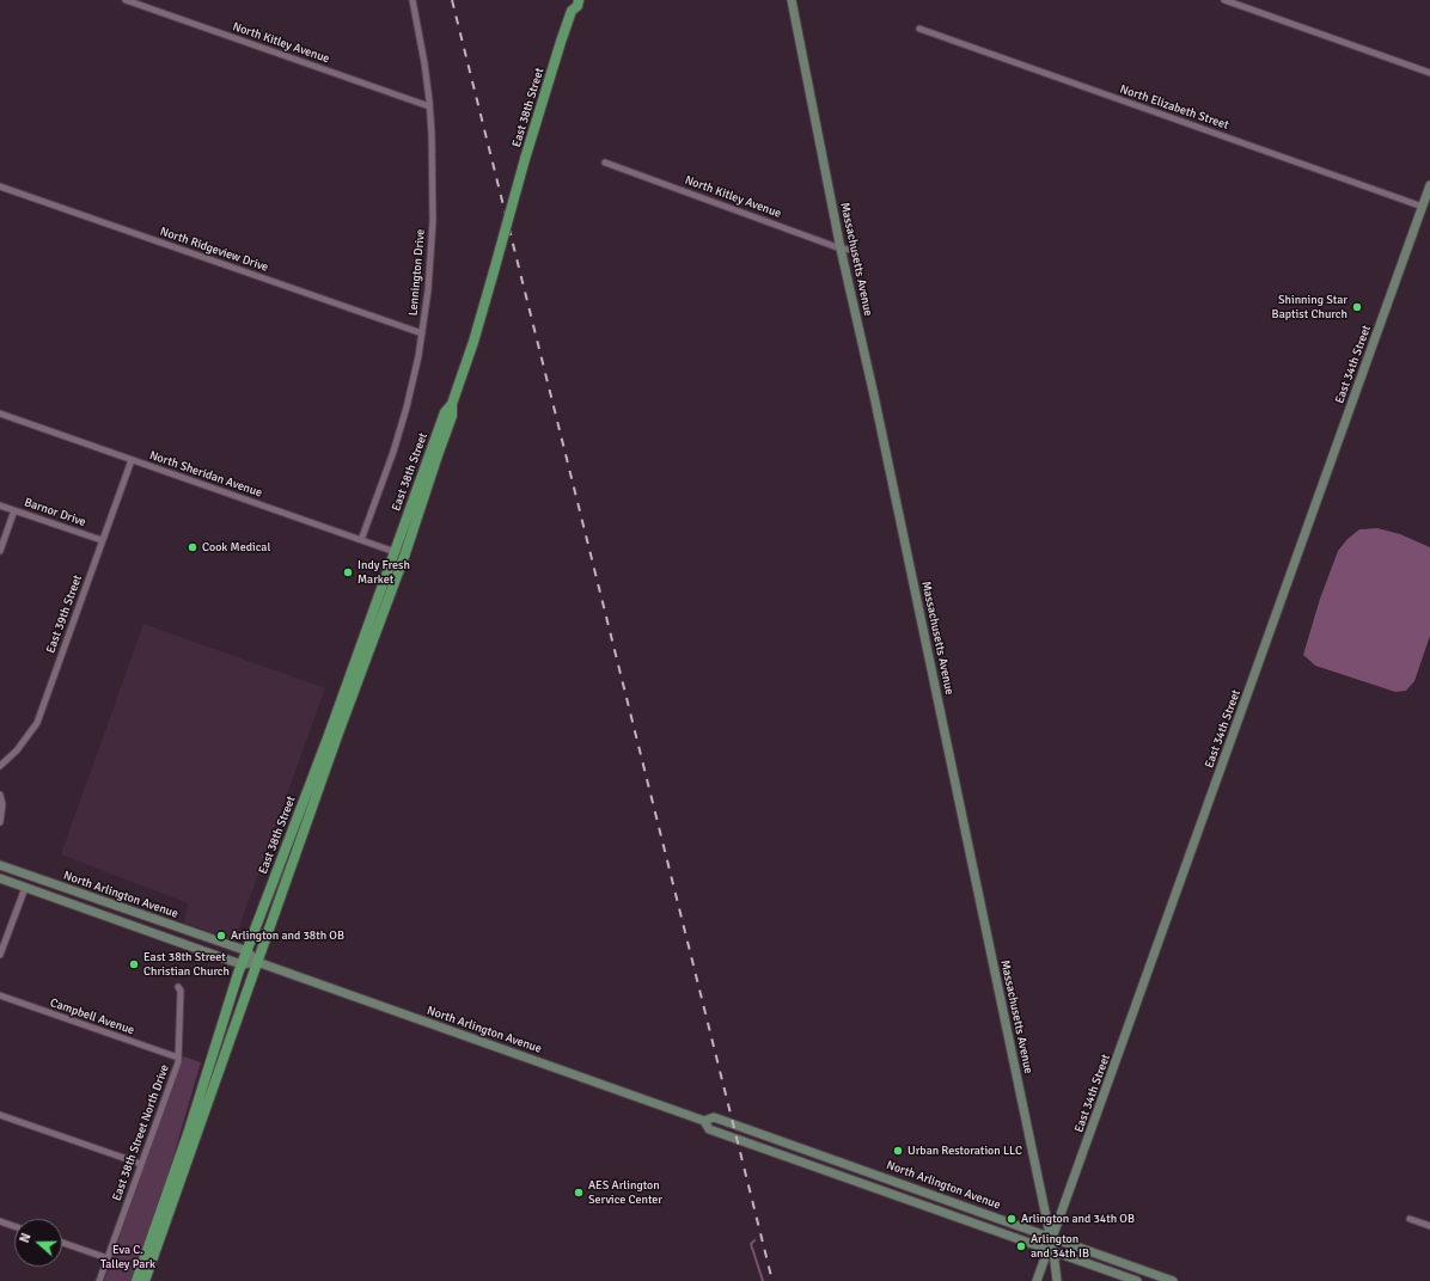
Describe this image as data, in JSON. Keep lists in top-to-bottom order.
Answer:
{
  "streets": {
    "main road": [
      "East 38th Street",
      "Massachusetts Avenue",
      "East 34th Street",
      "North Arlington Avenue"
    ],
    "street": [
      "North Kitley Avenue",
      "North Elizabeth Street",
      "North Ridgeview Drive",
      "Lennington Drive",
      "North Sheridan Avenue",
      "Barnor Drive",
      "East 39th Street",
      "Campbell Avenue",
      "East 38th Street North Drive"
    ]
  },
  "crossings": [
    ["North Kitley Avenue", "Massachusetts Avenue"],
    ["North Kitley Avenue", "Lennington Drive"],
    ["East 38th Street", "North Sheridan Avenue"],
    ["East 38th Street", "North Arlington Avenue"],
    ["North Elizabeth Street", "East 34th Street"],
    ["North Ridgeview Drive", "Lennington Drive"],
    ["Massachusetts Avenue", "East 34th Street"],
    ["Massachusetts Avenue", "North Arlington Avenue"],
    ["Lennington Drive", "North Sheridan Avenue"],
    ["East 34th Street", "North Arlington Avenue"],
    ["North Sheridan Avenue", "East 39th Street"],
    ["Barnor Drive", "East 39th Street"],
    ["Campbell Avenue", "East 38th Street North Drive"]
  ],
  "parks": ["Eva C. Talley Park"],
  "places": [
    "Shinning Star Baptist Church",
    "Cook Medical",
    "Indy Fresh Market",
    "Arlington and 38th OB",
    "East 38th Street Christian Church",
    "Urban Restoration LLC",
    "AES Arlington Service Center",
    "Arlington and 34th OB",
    "Arlington and 34th IB"
  ],
  "north": "left"
}
